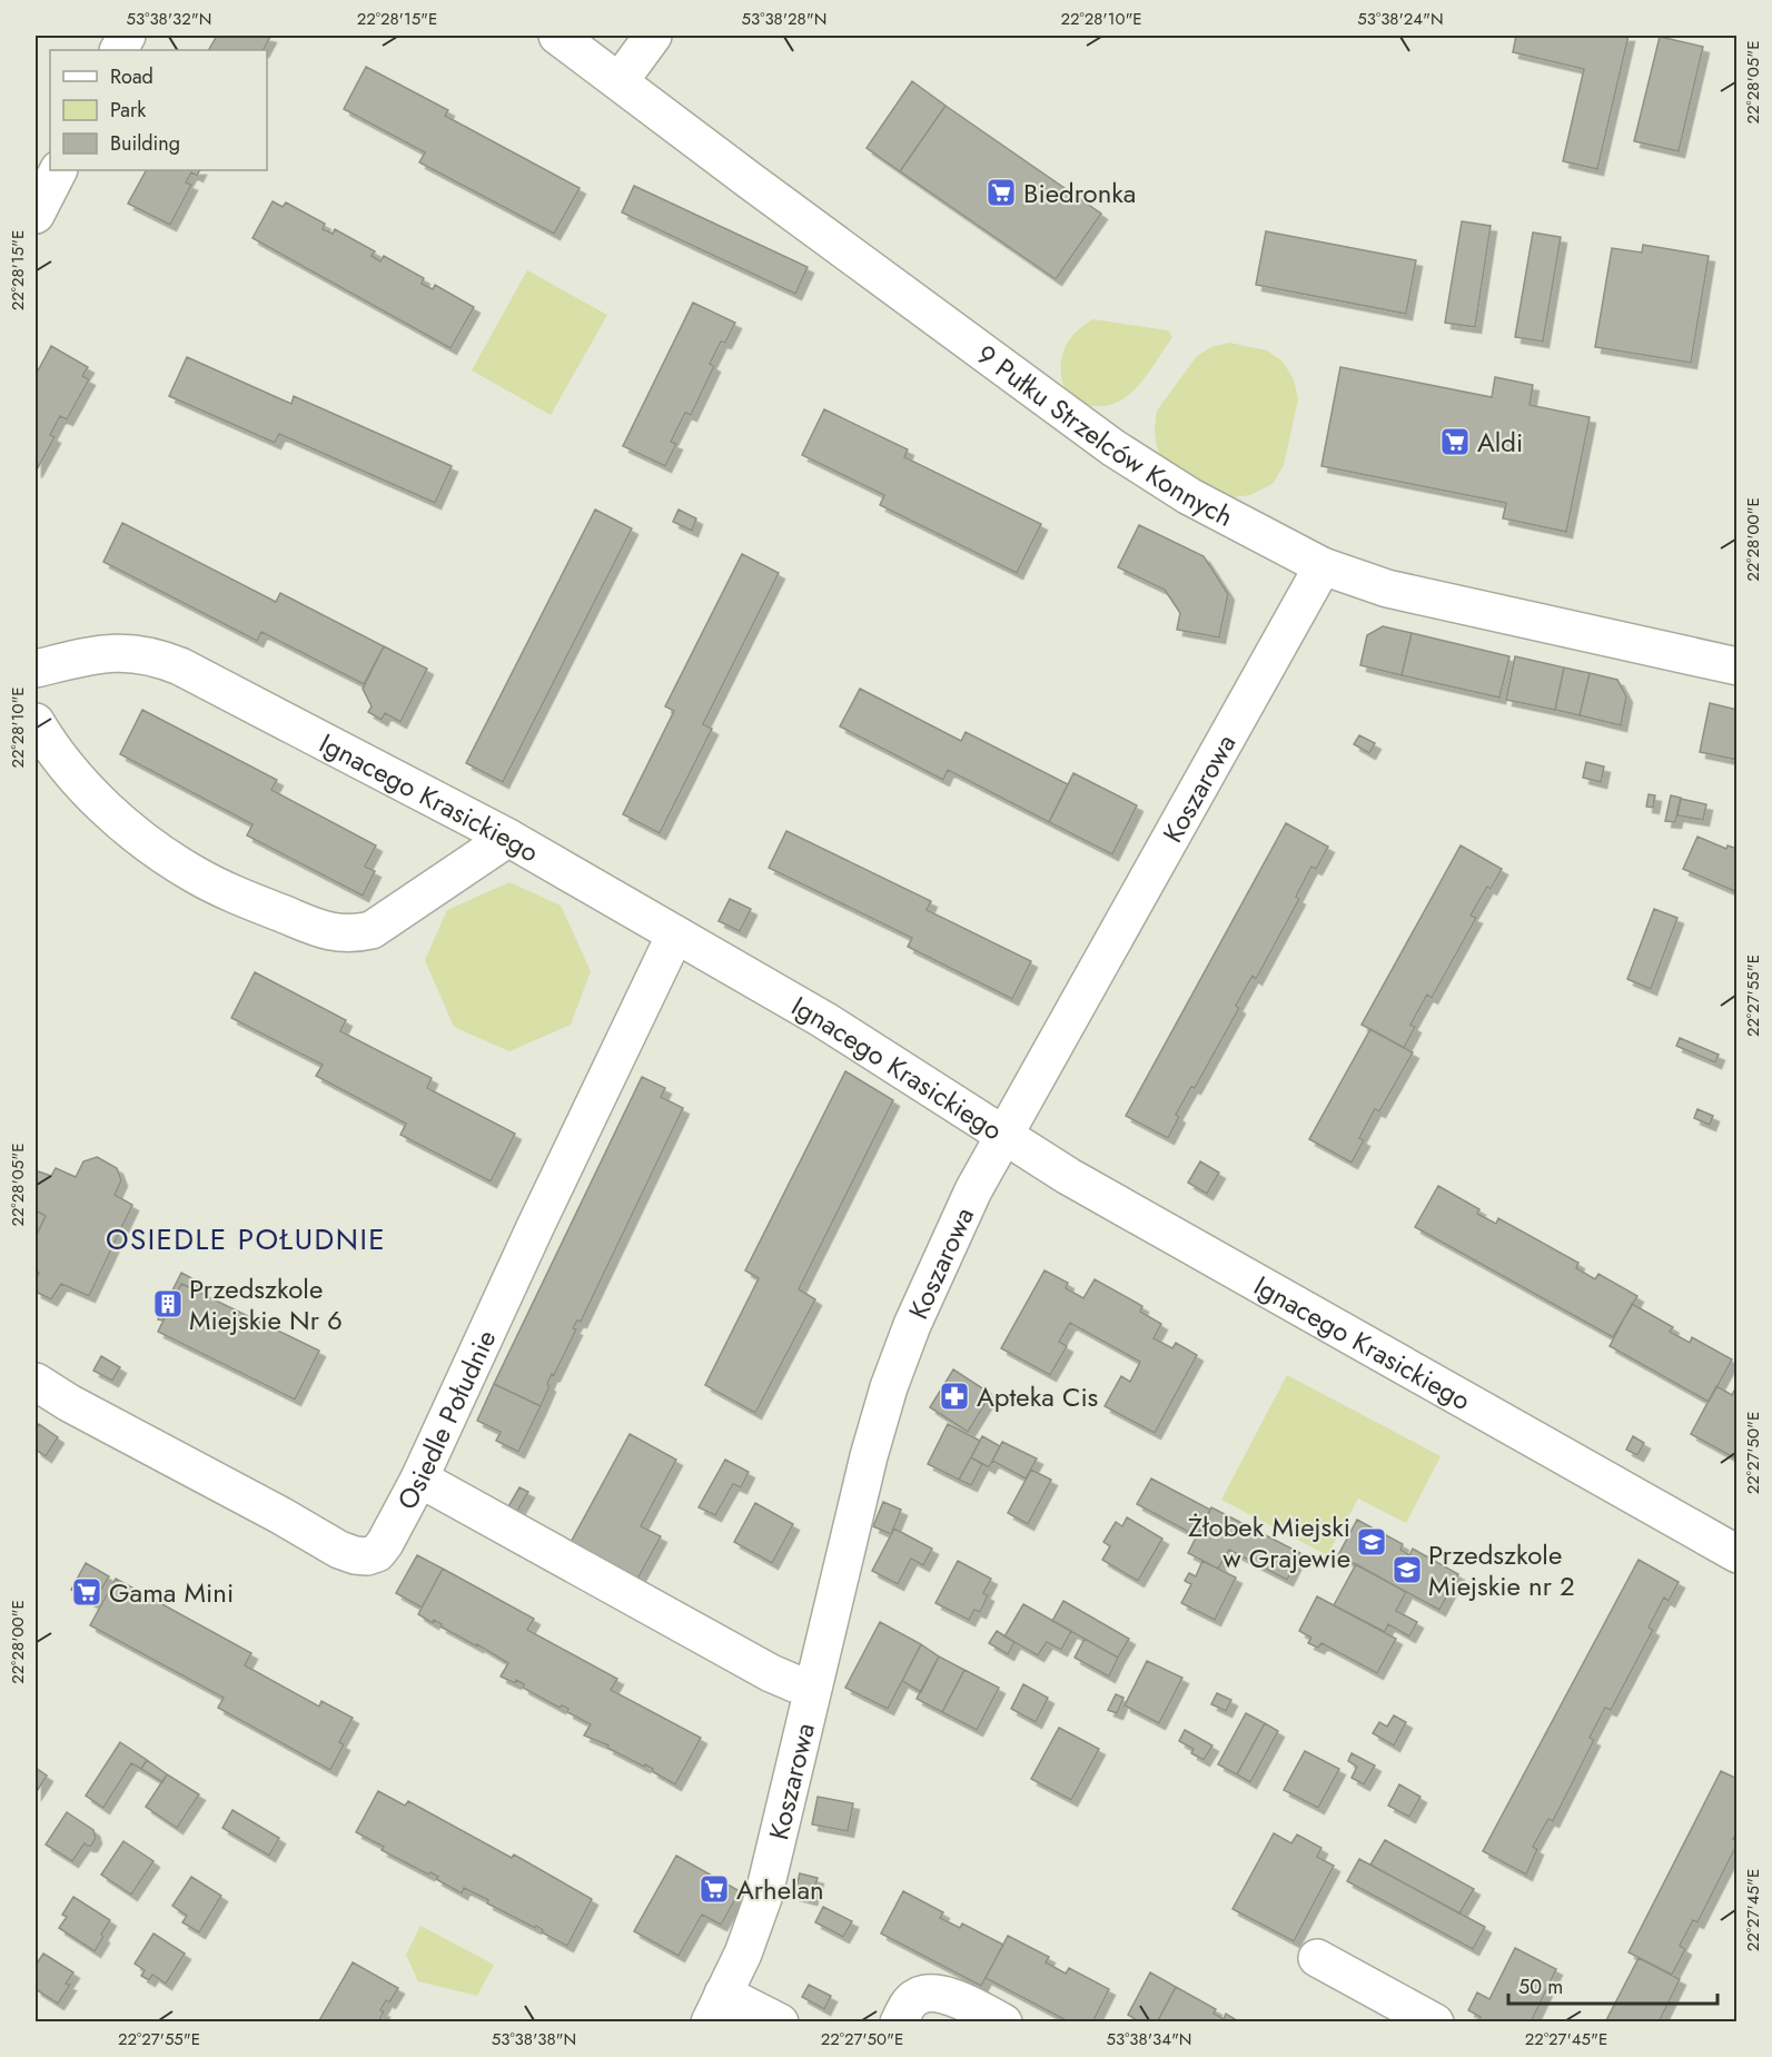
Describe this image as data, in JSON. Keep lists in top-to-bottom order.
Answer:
{
  "streets": {
    "street": [
      "9 Pułku Strzelców Konnych",
      "Koszarowa",
      "Ignacego Krasickiego",
      "Osiedle Południe"
    ]
  },
  "crossings": [
    ["9 Pułku Strzelców Konnych", "Koszarowa"],
    ["Koszarowa", "Ignacego Krasickiego"],
    ["Ignacego Krasickiego", "Osiedle Południe"]
  ],
  "districts": ["OSIEDLE POŁUDNIE"],
  "places": {
    "supermarket": [
      "Biedronka",
      "Aldi",
      "Gama Mini",
      "Arhelan"
    ],
    "building": ["Przedszkole Miejskie Nr 6"],
    "pharmacy": ["Apteka Cis"],
    "school or university": ["Żłobek Miejski w Grajewie", "Przedszkole Miejskie nr 2"]
  },
  "legend": ["Road", "Park", "Building"],
  "scale_bar": "50 m",
  "coordinates": [
    "53°38'32\"N",
    "22°28'15\"E",
    "53°38'28\"N",
    "22°28'10\"E",
    "53°38'24\"N",
    "22°28'05\"E",
    "22°28'00\"E",
    "22°27'55\"E",
    "22°27'50\"E",
    "22°27'45\"E",
    "53°38'38\"N",
    "53°38'34\"N"
  ]
}
